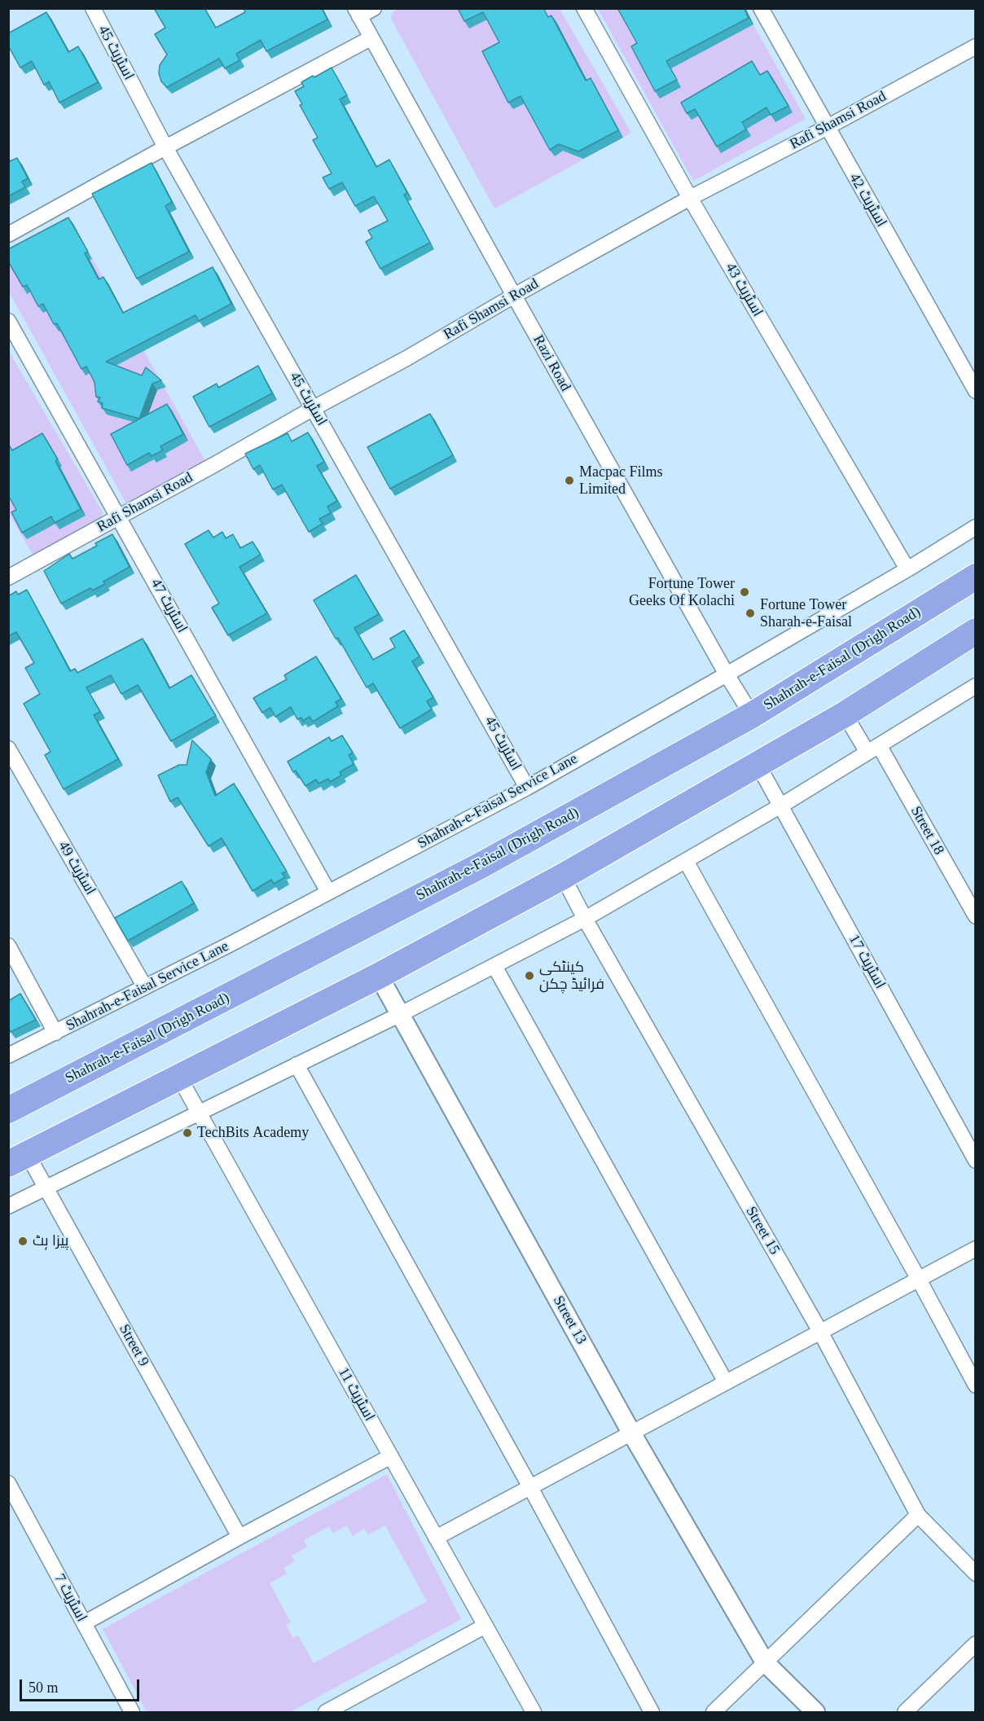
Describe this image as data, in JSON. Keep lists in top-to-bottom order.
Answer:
{
  "streets": {
    "highway": ["Shahrah-e-Faisal (Drigh Road)"],
    "street": [
      "اسٹریٹ 45",
      "Rafi Shamsi Road",
      "اسٹریٹ 42",
      "اسٹریٹ 43",
      "Razi Road",
      "اسٹریٹ 47",
      "Shahrah-e-Faisal Service Lane",
      "Street 18",
      "اسٹریٹ 49",
      "اسٹریٹ 17",
      "Street 15",
      "Street 13",
      "Street 9",
      "اسٹریٹ 11",
      "اسٹریٹ 7"
    ]
  },
  "crossings": [
    ["اسٹریٹ 45", "Rafi Shamsi Road"],
    ["اسٹریٹ 45", "Shahrah-e-Faisal Service Lane"],
    ["Rafi Shamsi Road", "اسٹریٹ 42"],
    ["Rafi Shamsi Road", "اسٹریٹ 43"],
    ["Rafi Shamsi Road", "Razi Road"],
    ["Rafi Shamsi Road", "اسٹریٹ 47"],
    ["اسٹریٹ 43", "Shahrah-e-Faisal Service Lane"],
    ["Razi Road", "Shahrah-e-Faisal (Drigh Road)"],
    ["Razi Road", "Shahrah-e-Faisal Service Lane"],
    ["اسٹریٹ 47", "Shahrah-e-Faisal Service Lane"],
    ["Shahrah-e-Faisal Service Lane", "اسٹریٹ 49"]
  ],
  "places": [
    "Macpac Films Limited",
    "Fortune Tower Geeks Of Kolachi",
    "Fortune Tower Sharah-e-Faisal",
    "کینٹکی فرائیڈ چکن",
    "TechBits Academy",
    "پیزا ہٹ"
  ],
  "scale_bar": "50 m"
}
